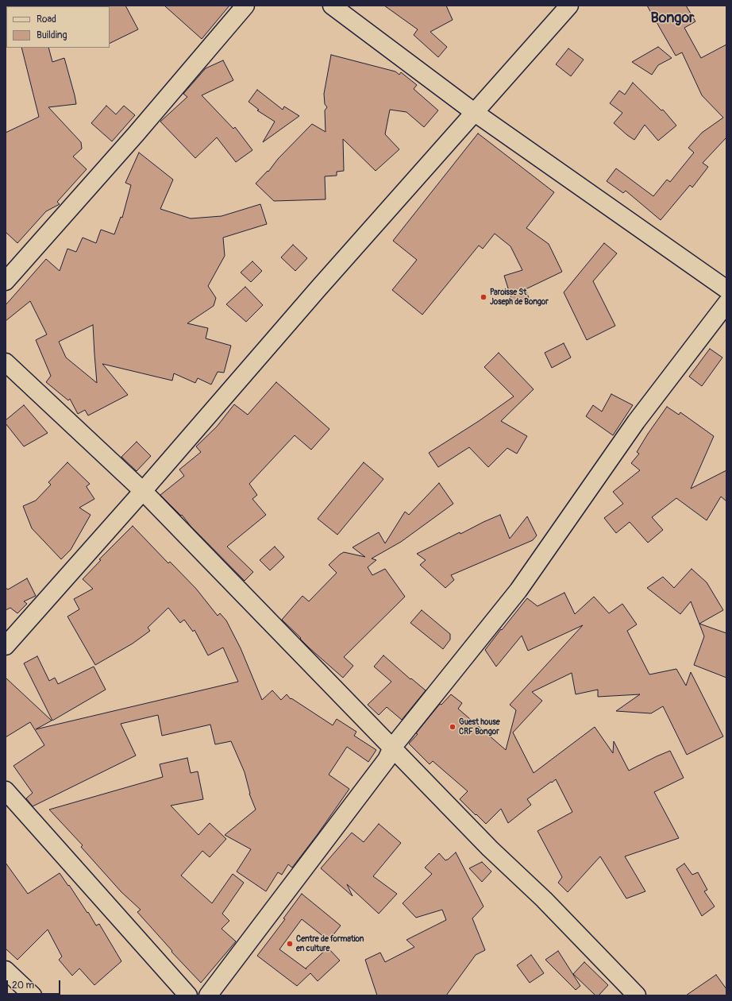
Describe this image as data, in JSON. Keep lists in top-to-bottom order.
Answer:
{
  "districts": ["Bongor"],
  "places": ["Paroisse St Joseph de Bongor", "Guest house CRF Bongor", "Centre de formation en culture"],
  "legend": ["Road", "Building"],
  "scale_bar": "20 m"
}
